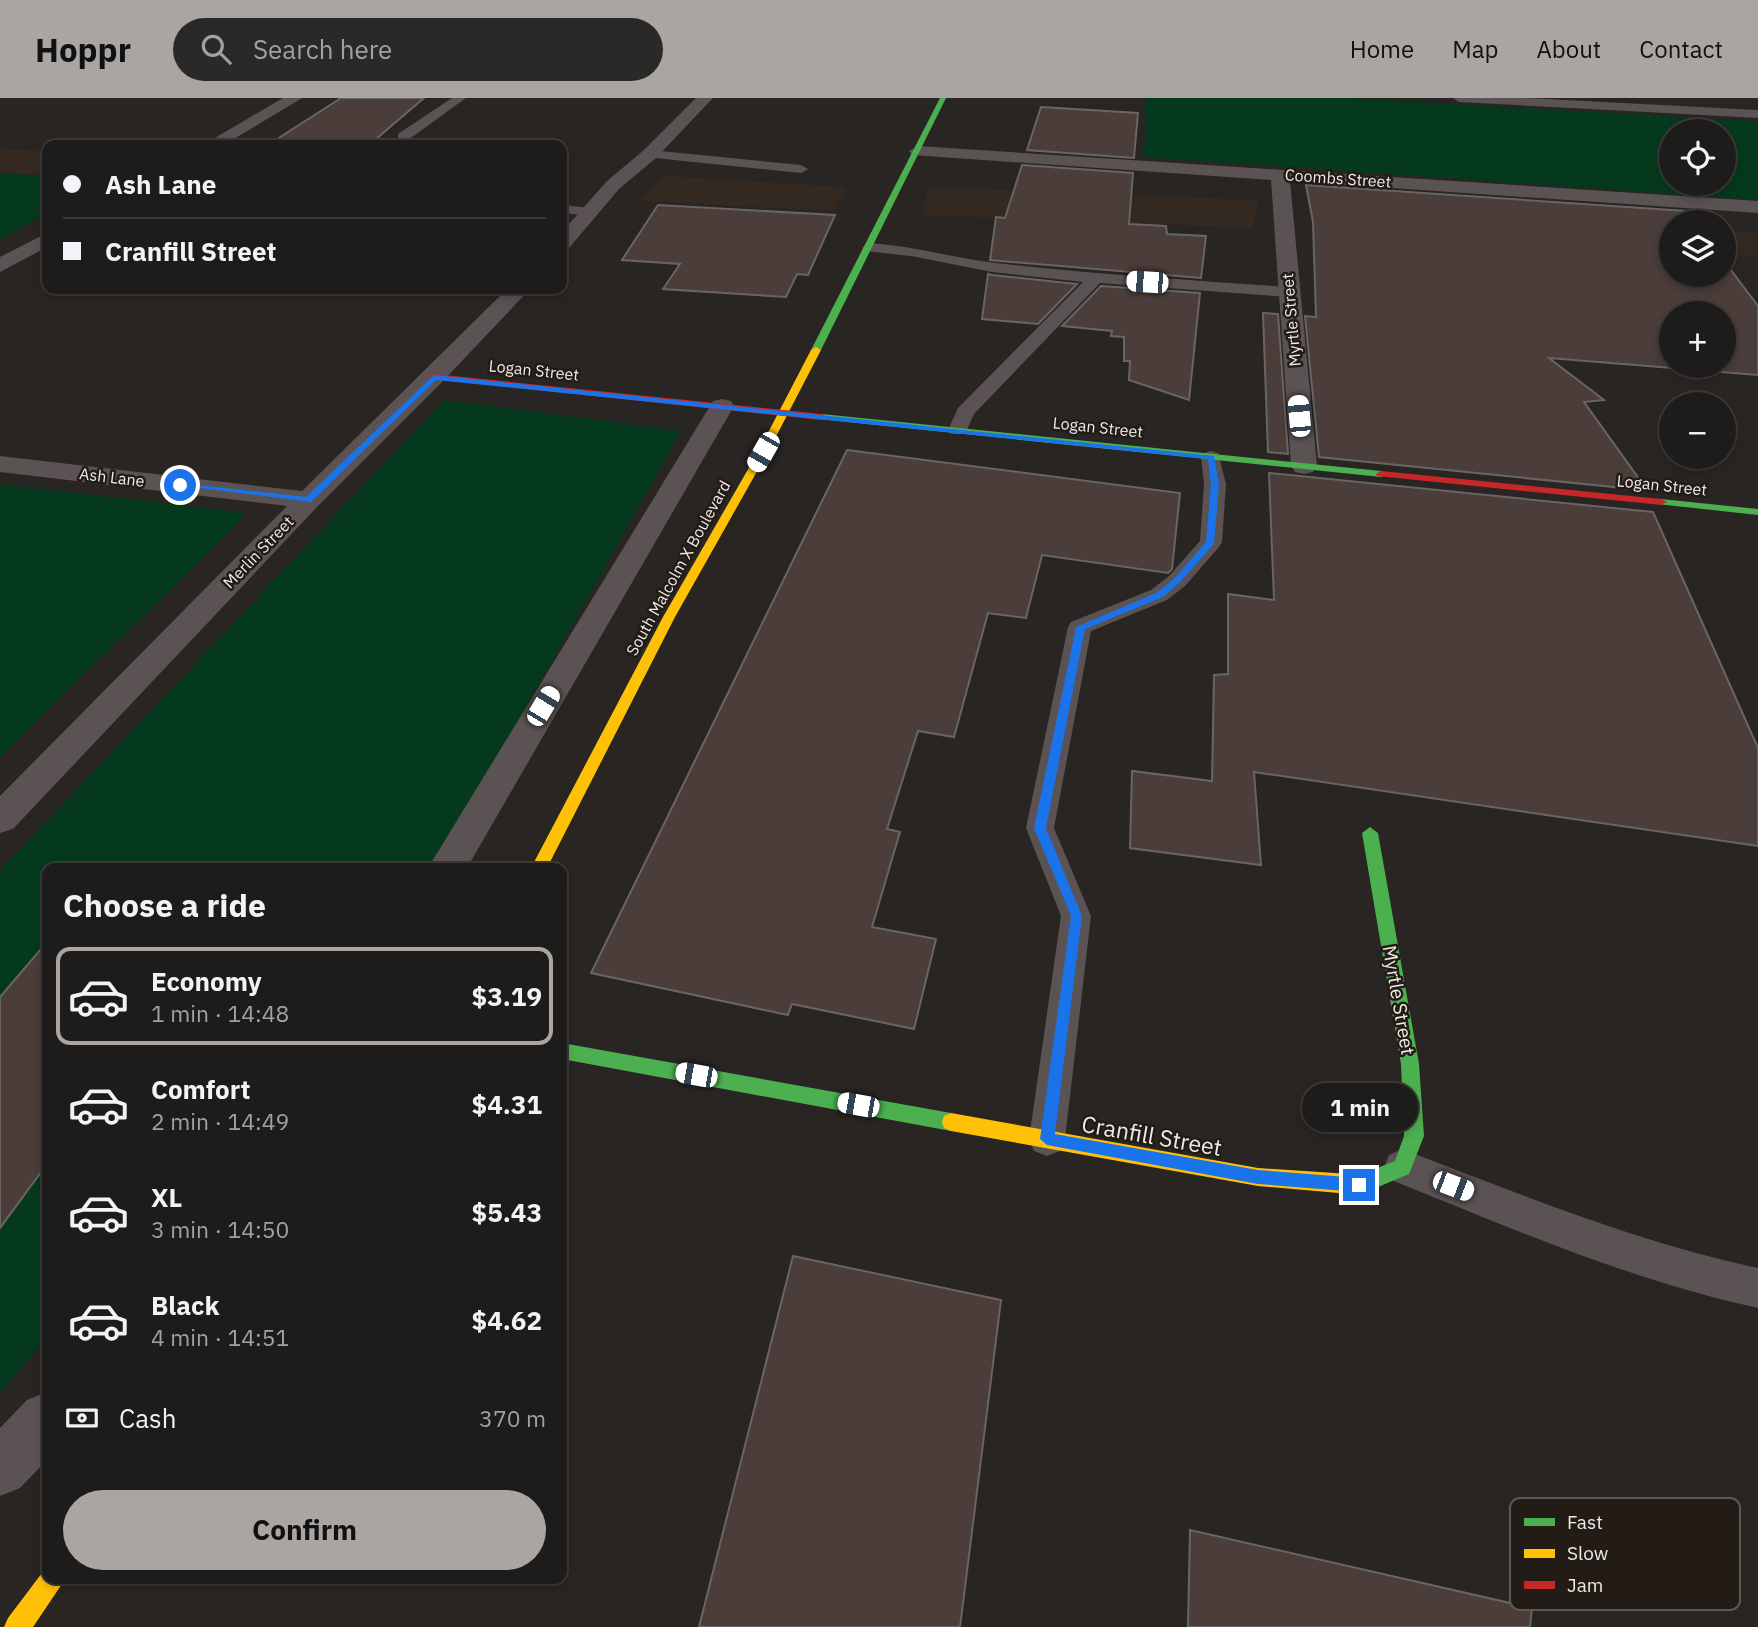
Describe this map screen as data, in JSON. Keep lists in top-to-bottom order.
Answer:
{
  "streets": {
    "street": [
      "Coombs Street",
      "Myrtle Street",
      "Logan Street",
      "Ash Lane",
      "Merlin Street",
      "South Malcolm X Boulevard",
      "Cranfill Street"
    ]
  },
  "crossings": [
    ["Coombs Street", "Myrtle Street"],
    ["Coombs Street", "South Malcolm X Boulevard"],
    ["Myrtle Street", "Logan Street"],
    ["Myrtle Street", "Cranfill Street"],
    ["Logan Street", "Merlin Street"],
    ["Logan Street", "South Malcolm X Boulevard"],
    ["Ash Lane", "Merlin Street"]
  ],
  "legend": ["Fast", "Slow", "Jam"],
  "page": {
    "header": "Hoppr",
    "search": "Search here",
    "nav": [
      "Home",
      "Map",
      "About",
      "Contact"
    ],
    "map_buttons": ["+", "−"],
    "banner": ["Ash Lane", "Cranfill Street"],
    "heading": "Choose a ride",
    "list": [
      {
        "name": "Economy",
        "note": "1 min · 14:48",
        "value": "$3.19"
      },
      {
        "name": "Comfort",
        "note": "2 min · 14:49",
        "value": "$4.31"
      },
      {
        "name": "XL",
        "note": "3 min · 14:50",
        "value": "$5.43"
      },
      {
        "name": "Black",
        "note": "4 min · 14:51",
        "value": "$4.62"
      }
    ],
    "bubble": "1 min",
    "pay": ["Cash", "370 m"],
    "buttons": "Confirm"
  }
}
